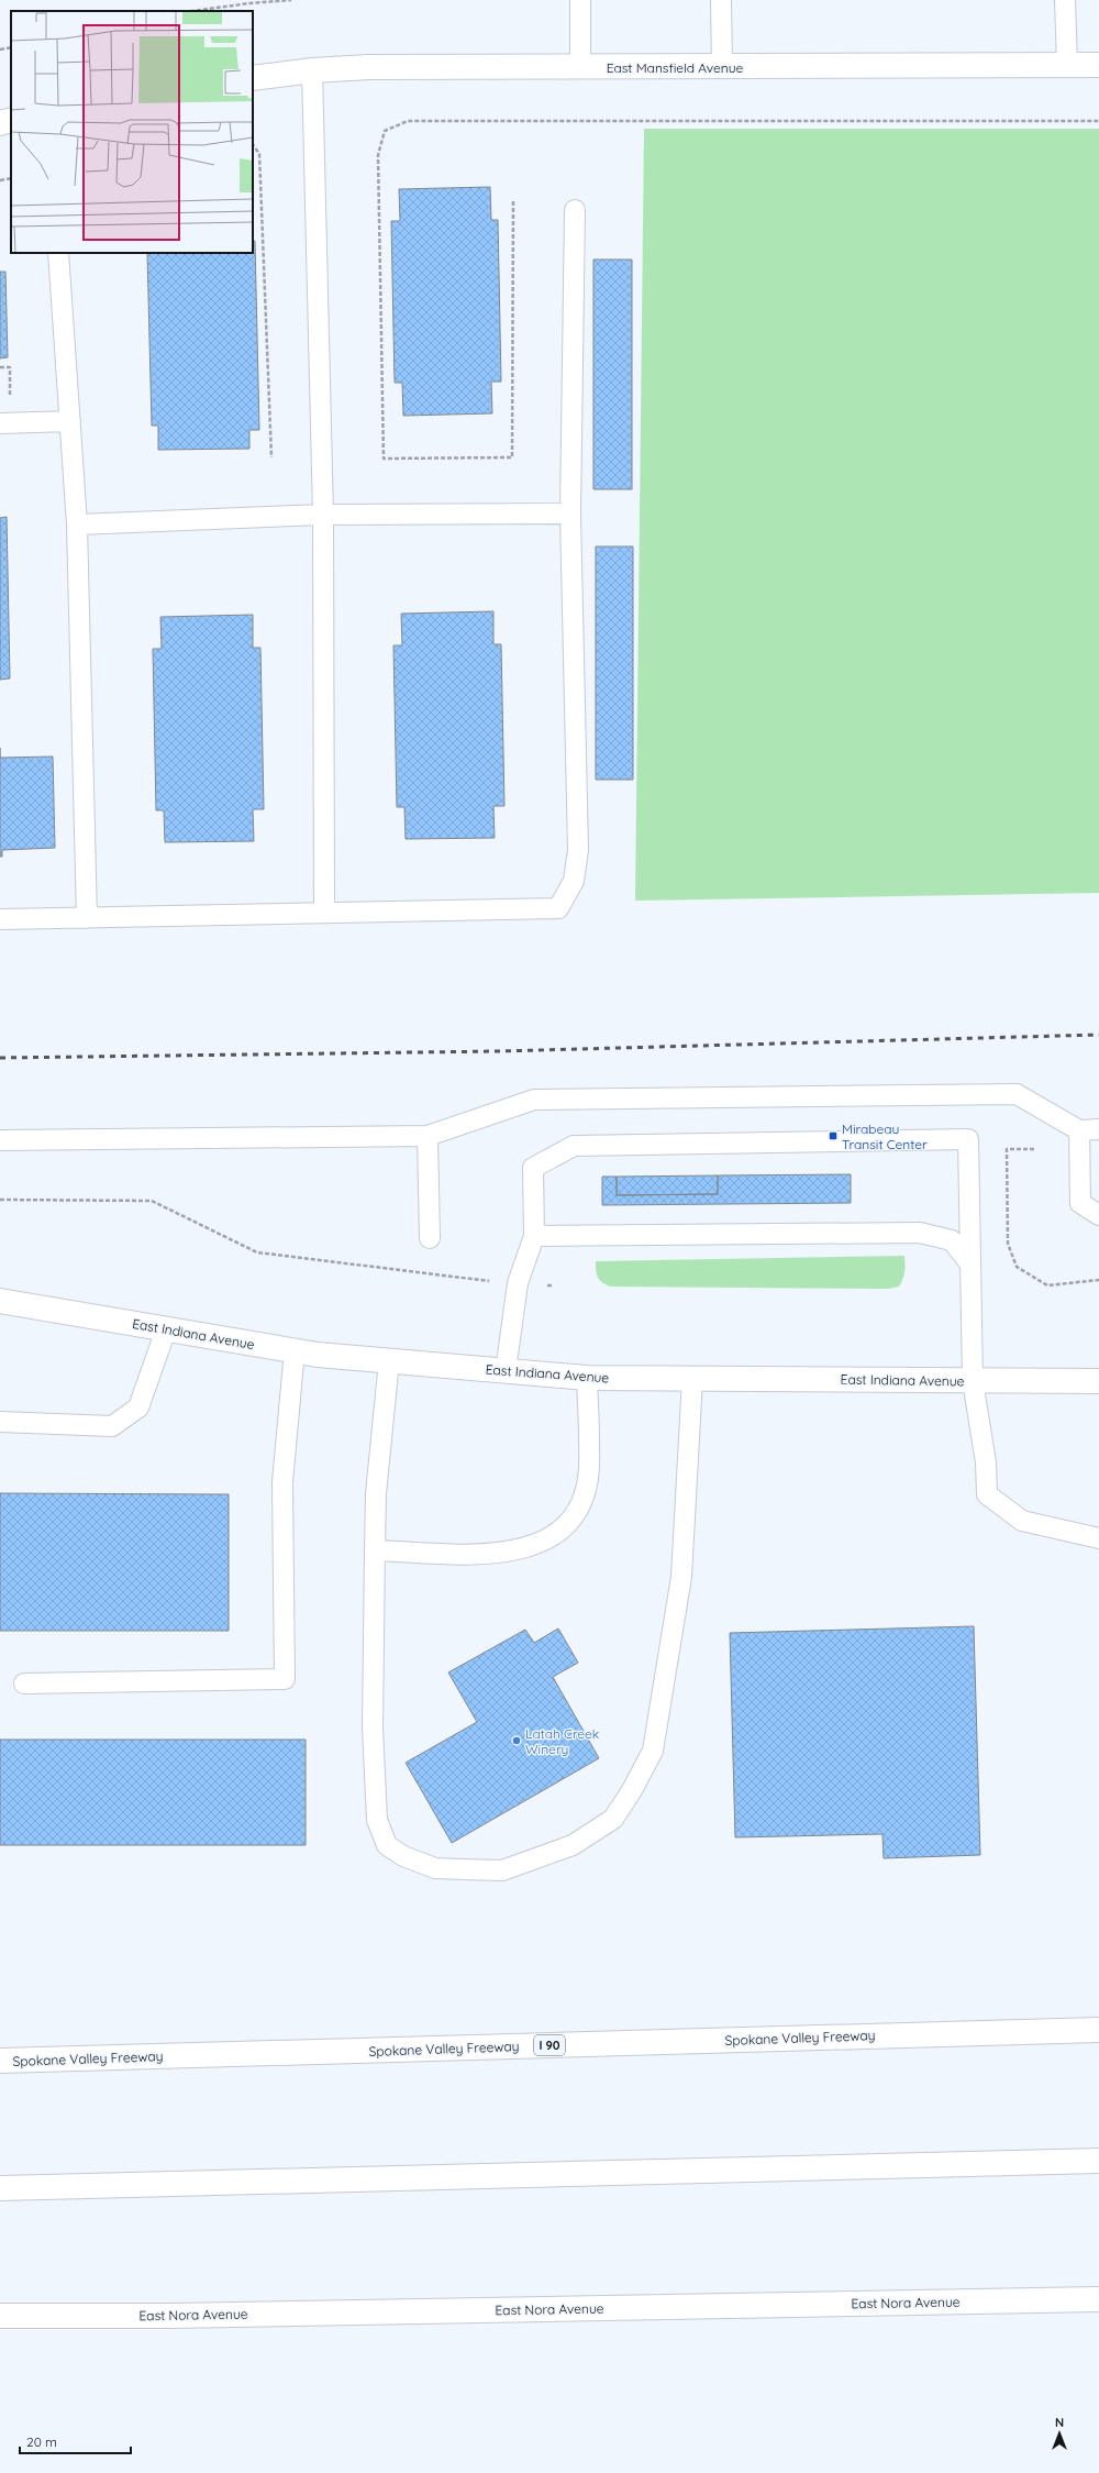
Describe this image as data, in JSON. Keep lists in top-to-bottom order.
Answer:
{
  "streets": {
    "main road": [
      "East Mansfield Avenue",
      "East Indiana Avenue",
      "Spokane Valley Freeway",
      "I 90",
      "East Nora Avenue"
    ]
  },
  "places": {
    "transit": ["Mirabeau Transit Center"],
    "other": ["Latah Creek Winery"]
  },
  "scale_bar": "20 m",
  "north": "top"
}
